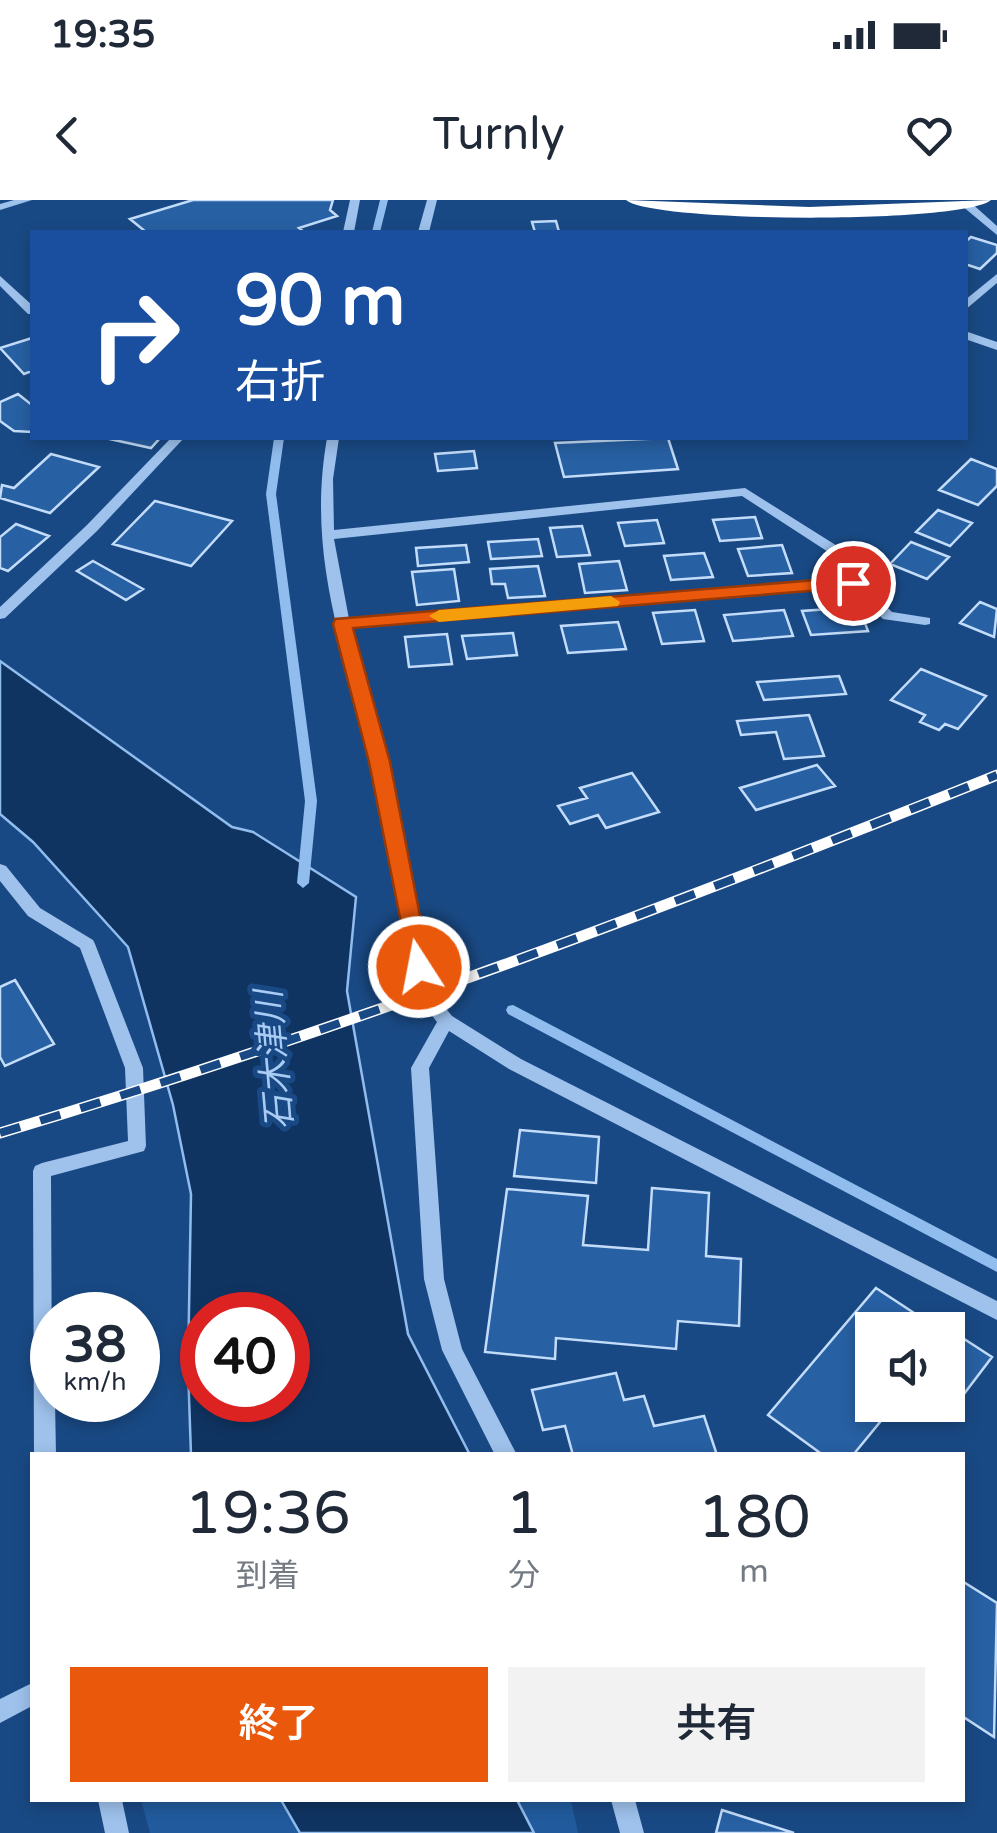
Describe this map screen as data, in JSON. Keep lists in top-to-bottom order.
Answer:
{
  "water": ["石木津川"],
  "page": {
    "status": "19:35",
    "header": "Turnly",
    "turn": ["90 m", "右折"],
    "speed": "38 km/h",
    "limit": "40",
    "eta": [
      "19:36",
      "到着",
      "1",
      "分",
      "180",
      "m"
    ],
    "buttons": ["終了", "共有"]
  }
}
